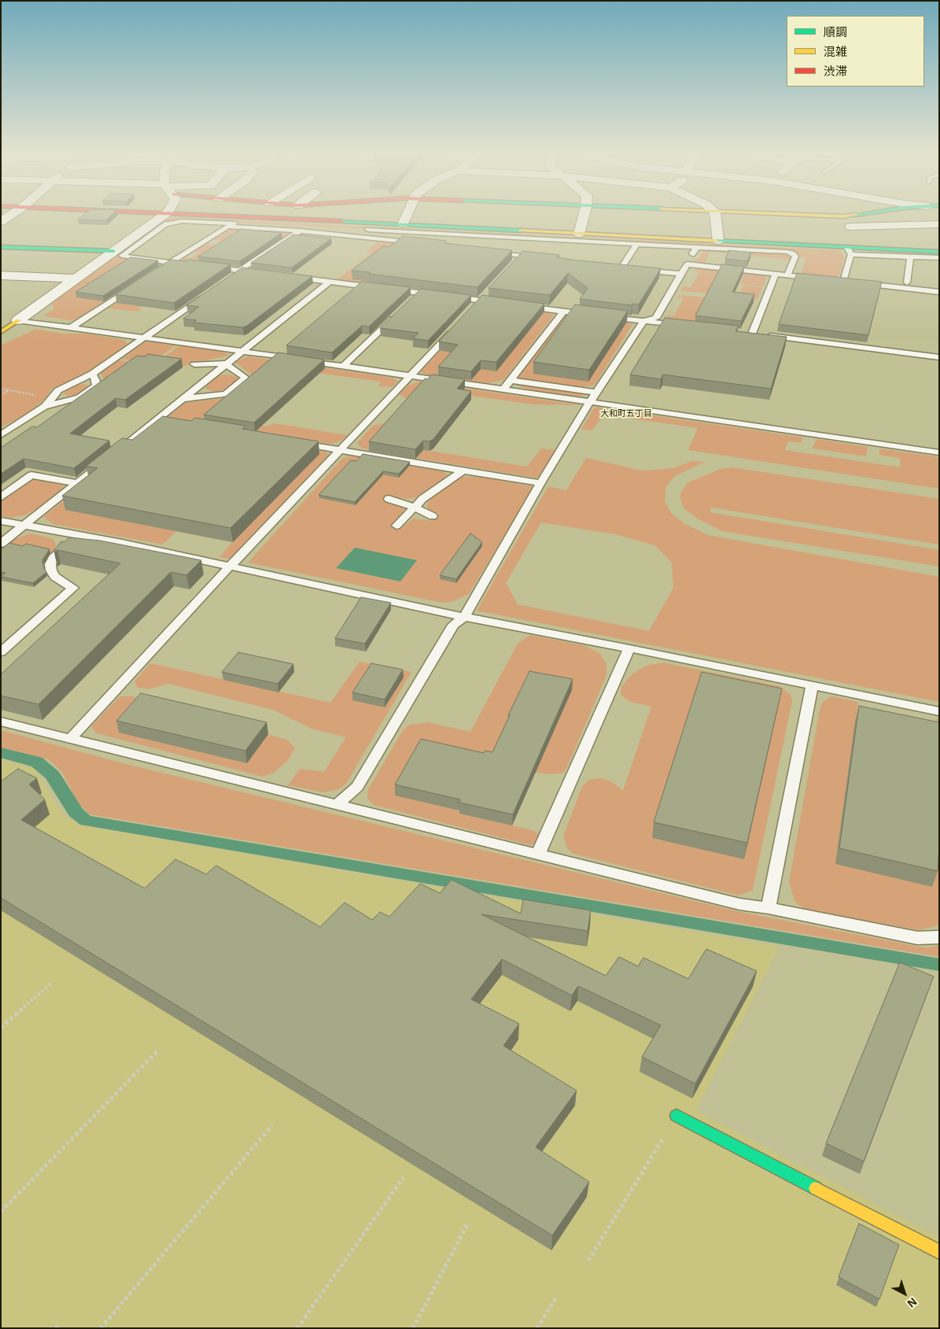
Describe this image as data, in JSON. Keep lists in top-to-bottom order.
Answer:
{
  "districts": ["大和町五丁目"],
  "legend": ["順調", "混雑", "渋滞"],
  "north": "bottom right"
}
